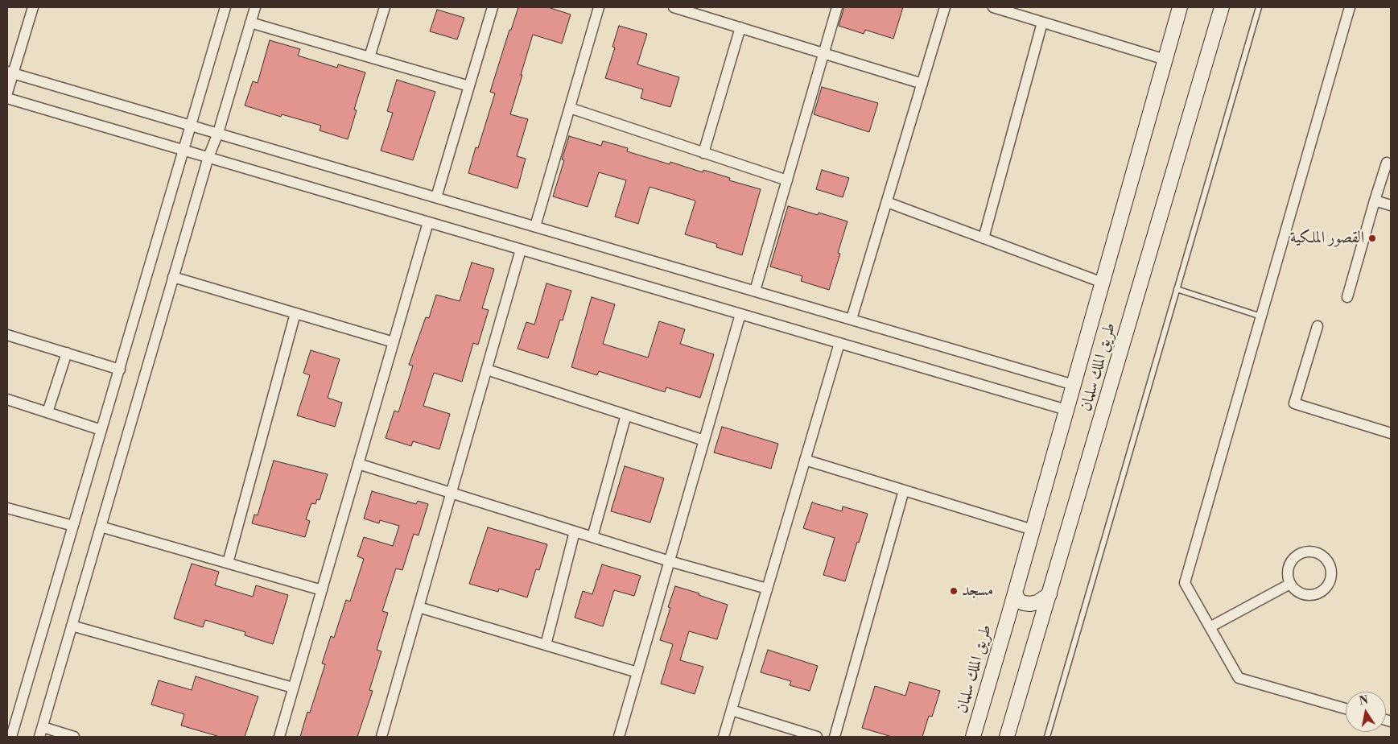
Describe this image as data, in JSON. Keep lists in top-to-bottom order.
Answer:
{
  "streets": {
    "main road": ["طريق الملك سلمان"]
  },
  "places": ["القصور الملكية", "مسجد"],
  "north": "top"
}
